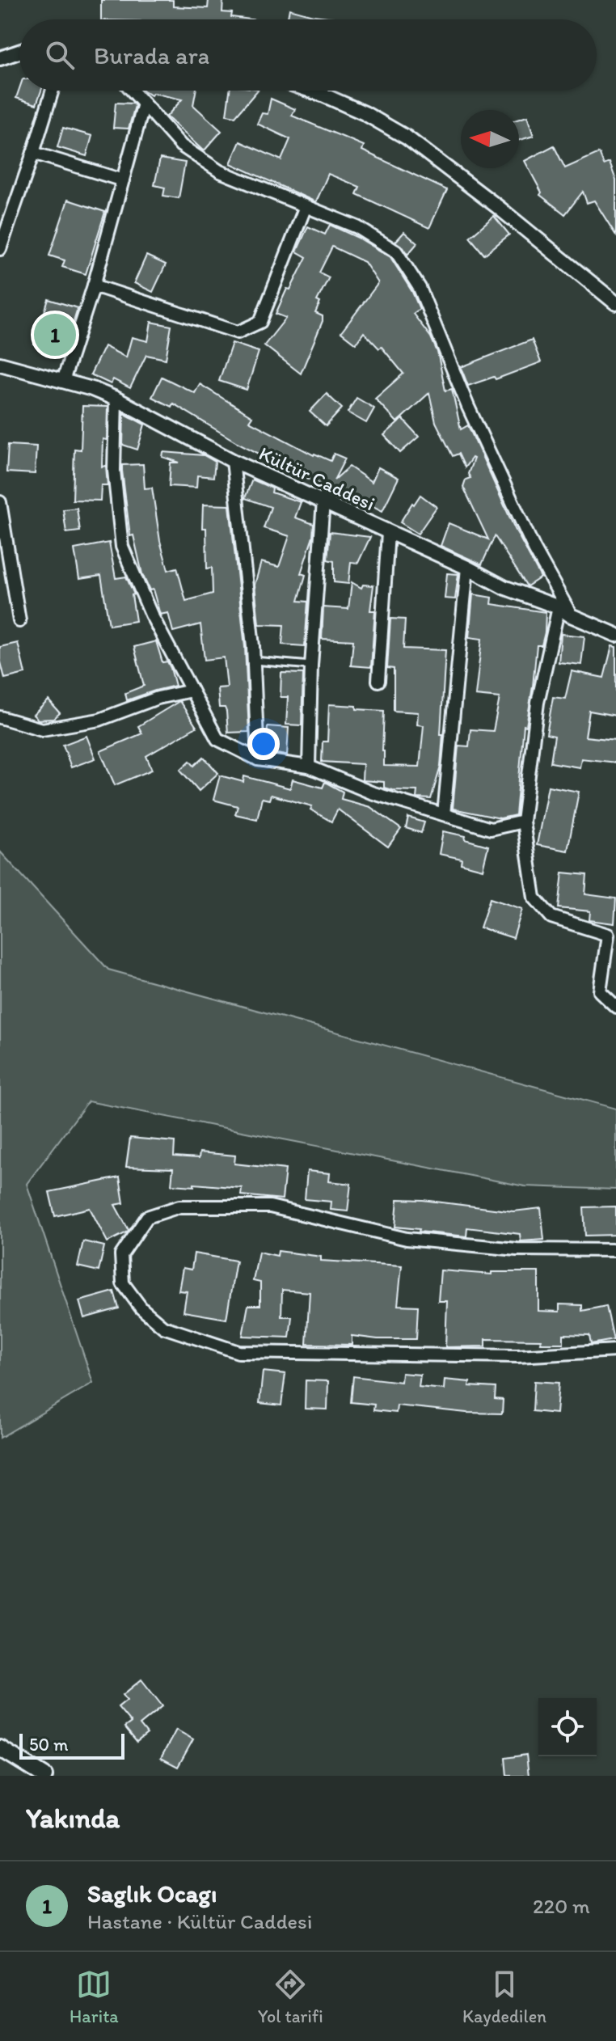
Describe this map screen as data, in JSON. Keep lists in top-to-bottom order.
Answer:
{
  "streets": {
    "street": ["Kültür Caddesi"]
  },
  "scale_bar": "50 m",
  "north": "left",
  "page": {
    "search": "Burada ara",
    "pins": "1",
    "scale": "50 m",
    "heading": "Yakında",
    "list": [
      {
        "mark": "1",
        "name": "Saglık Ocagı",
        "note": "Hastane · Kültür Caddesi",
        "value": "220 m"
      }
    ],
    "nav": ["Harita", "Yol tarifi", "Kaydedilen"]
  }
}
